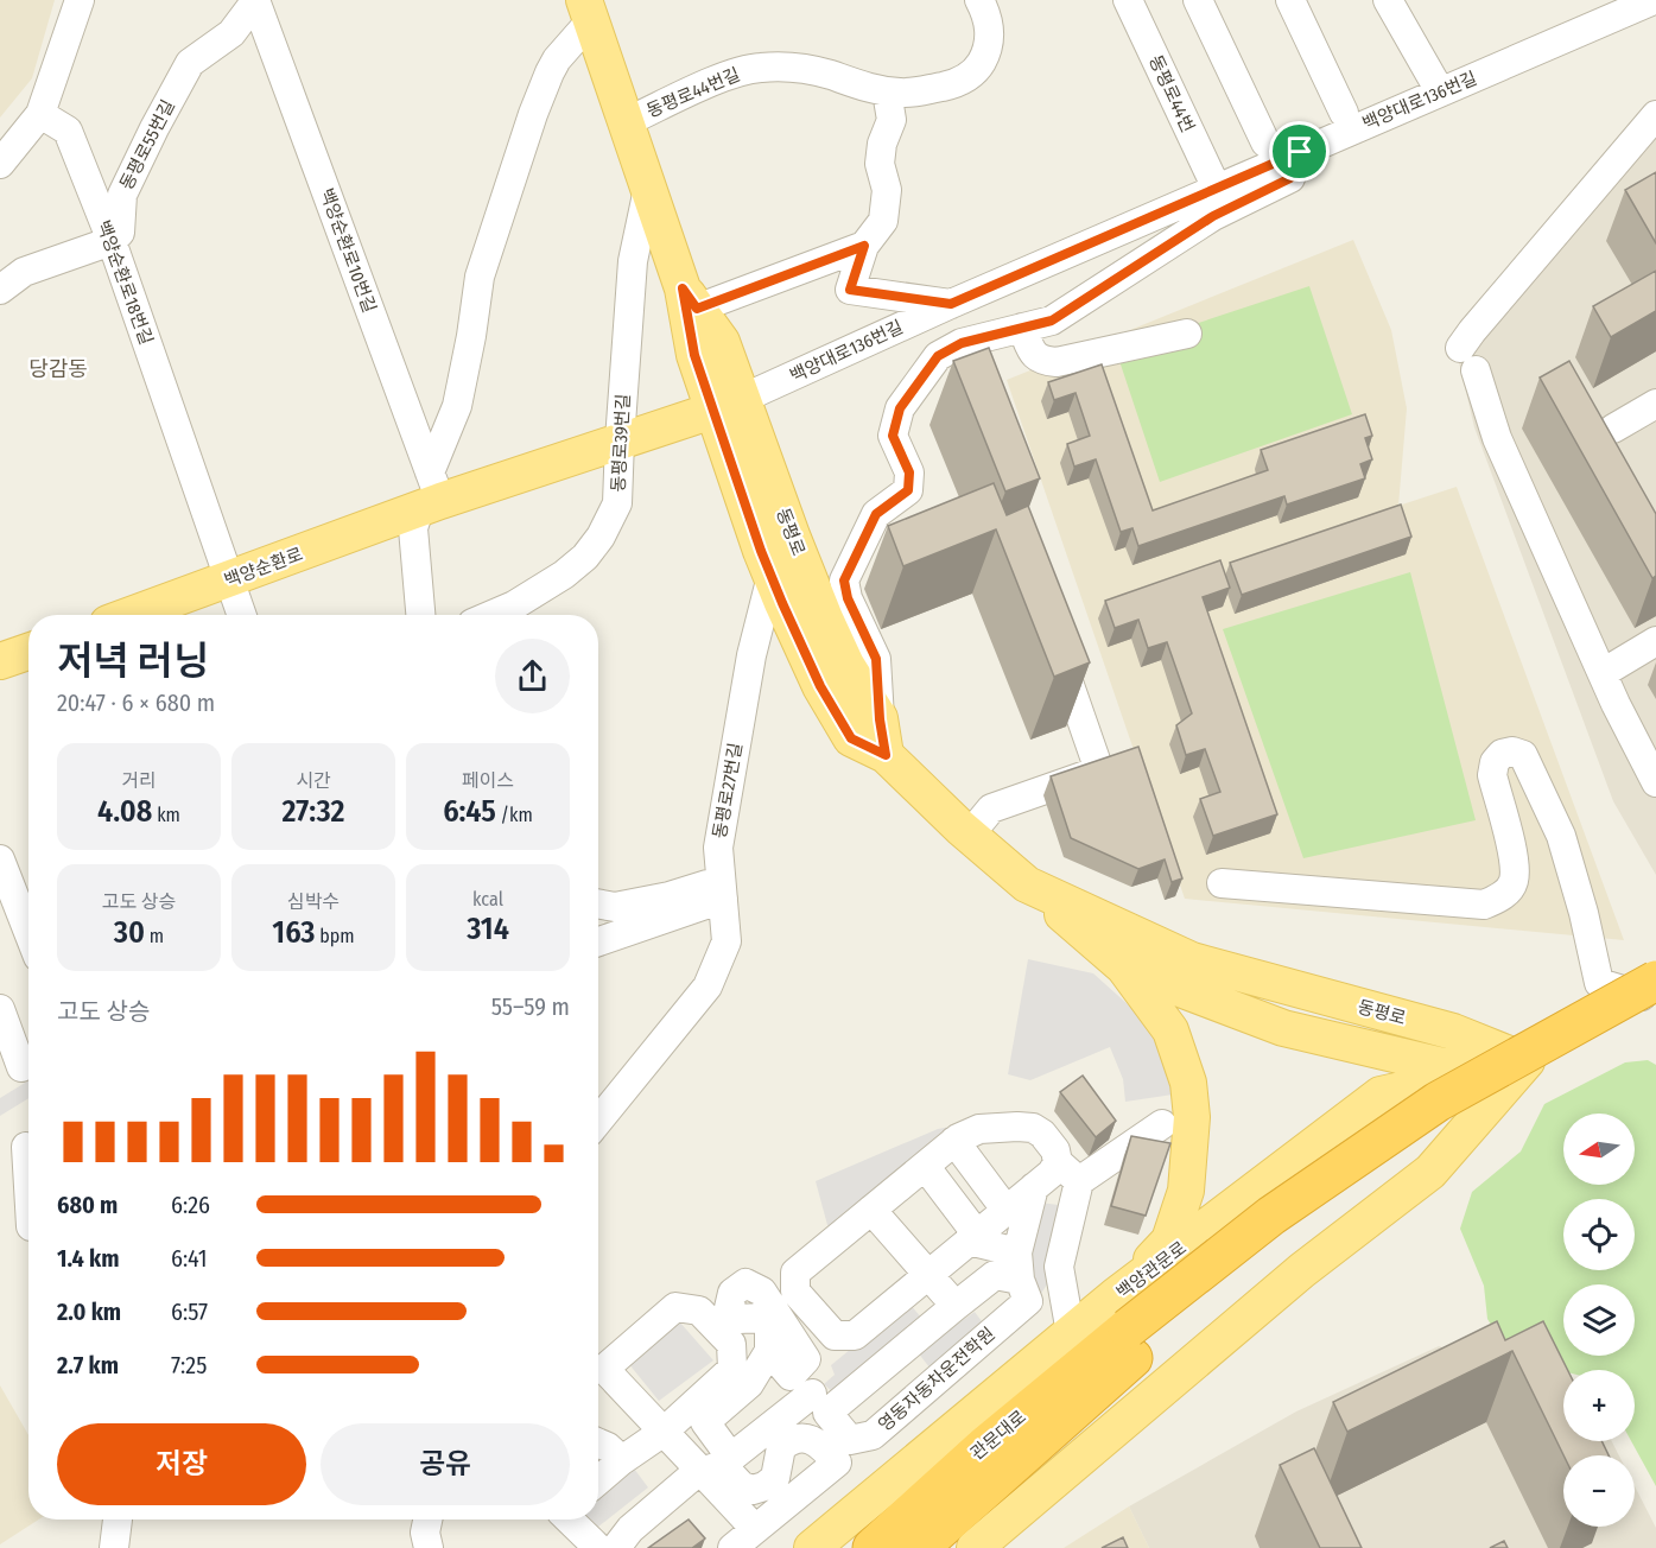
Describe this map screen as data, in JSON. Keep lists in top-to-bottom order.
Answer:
{
  "streets": {
    "highway": ["관문대로"],
    "main road": ["동평로", "백양순환로", "백양관문로"],
    "street": [
      "동평로44번길",
      "동평로44번",
      "백양대로136번길",
      "동평로55번길",
      "백양순환로10번길",
      "백양순환로18번길",
      "동평로39번길",
      "동평로27번길",
      "영동자동차운전학원"
    ]
  },
  "crossings": [
    ["동평로44번길", "동평로"],
    ["동평로44번", "백양대로136번길"],
    ["백양대로136번길", "동평로"],
    ["백양대로136번길", "백양순환로"],
    ["동평로55번길", "백양순환로10번길"],
    ["동평로55번길", "백양순환로18번길"],
    ["백양순환로10번길", "백양순환로"],
    ["백양순환로18번길", "백양순환로"],
    ["동평로39번길", "동평로"],
    ["동평로39번길", "백양순환로"],
    ["동평로", "백양순환로"],
    ["동평로", "동평로27번길"],
    ["동평로", "백양관문로"],
    ["백양관문로", "관문대로"]
  ],
  "districts": ["당감동"],
  "north": "left",
  "page": {
    "heading": ["저녁 러닝", "20:47 · 6 × 680 m"],
    "stats": [
      ["거리", "4.08 km"],
      ["시간", "27:32"],
      ["페이스", "6:45 /km"],
      ["고도 상승", "30 m"],
      ["심박수", "163 bpm"],
      ["kcal", "314"]
    ],
    "chart": ["고도 상승", "55–59 m"],
    "map_buttons": ["+", "−"],
    "list": [
      {
        "name": "680 m",
        "note": "6:26"
      },
      {
        "name": "1.4 km",
        "note": "6:41"
      },
      {
        "name": "2.0 km",
        "note": "6:57"
      },
      {
        "name": "2.7 km",
        "note": "7:25"
      }
    ],
    "buttons": ["저장", "공유"]
  }
}
